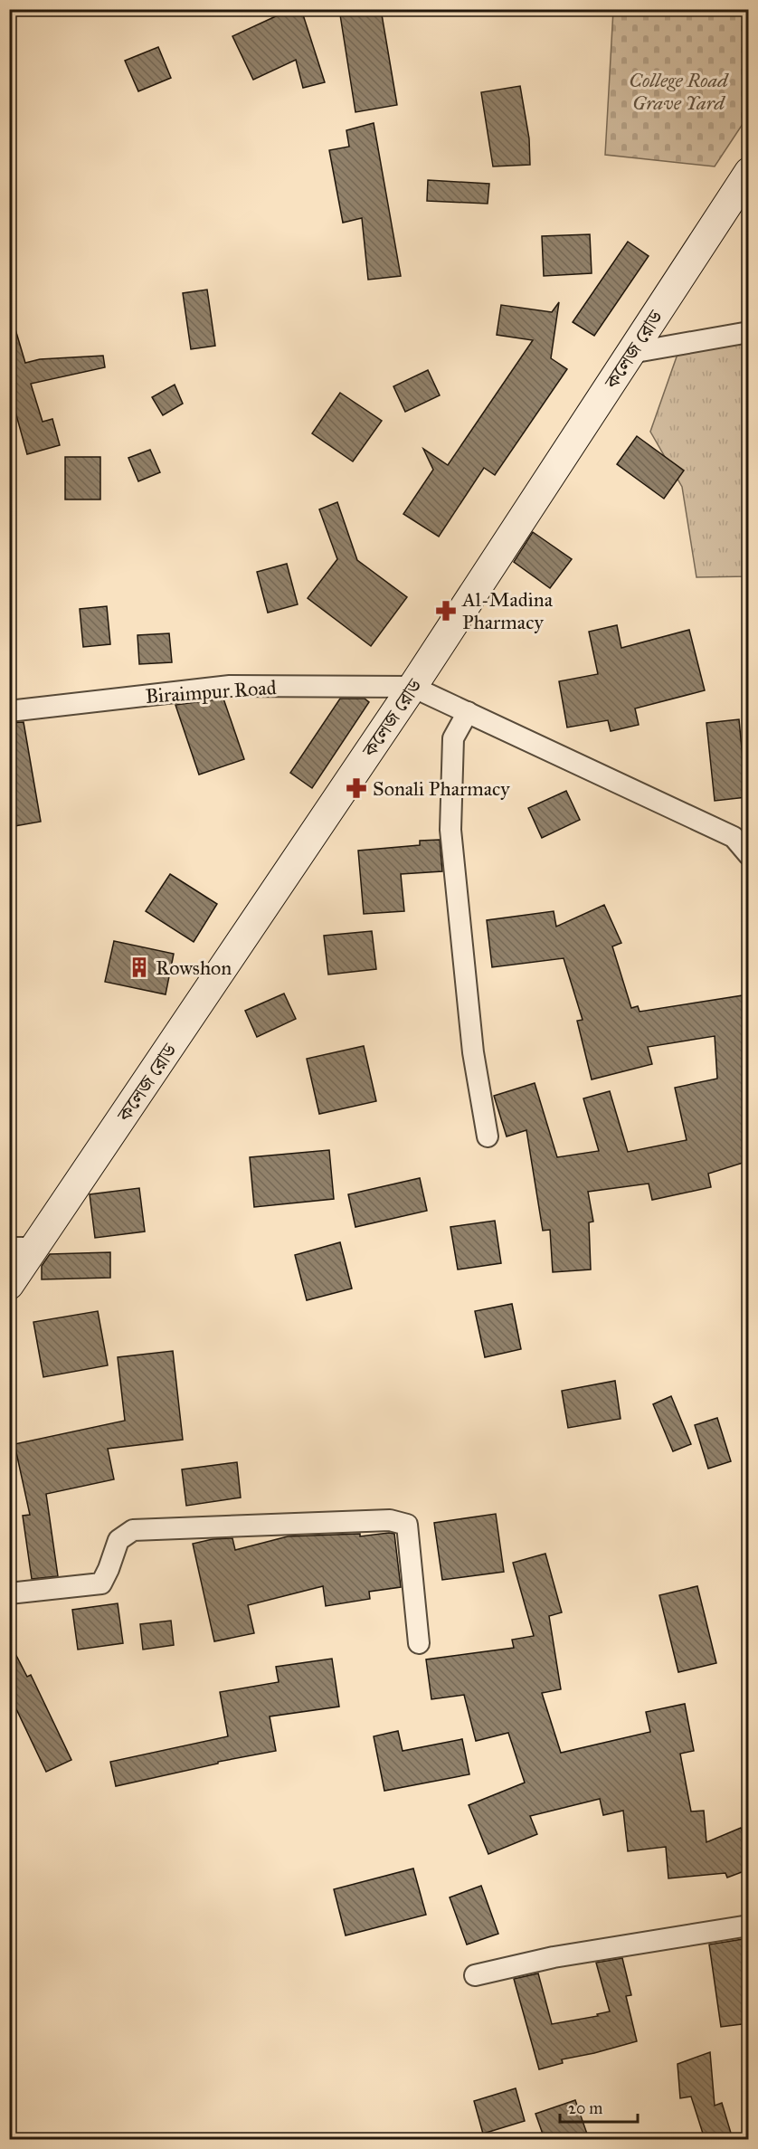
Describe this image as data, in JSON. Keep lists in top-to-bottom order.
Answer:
{
  "streets": {
    "main road": ["কলেজ রোড"],
    "street": ["Biraimpur Road"]
  },
  "crossings": [
    ["কলেজ রোড", "Biraimpur Road"]
  ],
  "parks": ["College Road Grave Yard"],
  "places": {
    "pharmacy": ["Al-Madina Pharmacy", "Sonali Pharmacy"],
    "building": ["Rowshon"]
  },
  "scale_bar": "20 m"
}
